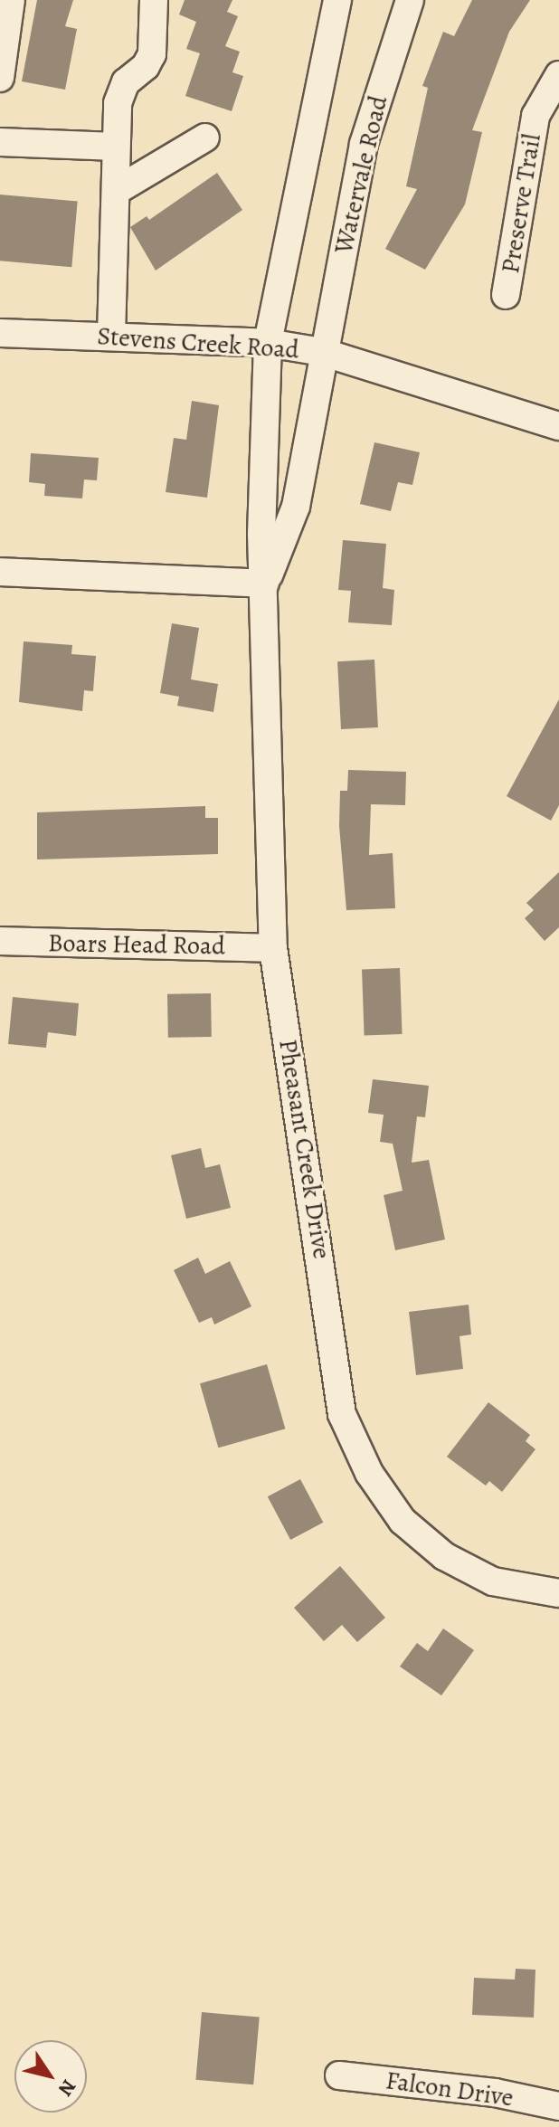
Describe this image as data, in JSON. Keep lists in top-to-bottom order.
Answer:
{
  "streets": {
    "street": [
      "Watervale Road",
      "Preserve Trail",
      "Stevens Creek Road",
      "Boars Head Road",
      "Pheasant Creek Drive",
      "Falcon Drive"
    ]
  },
  "crossings": [
    ["Watervale Road", "Stevens Creek Road"],
    ["Watervale Road", "Pheasant Creek Drive"],
    ["Stevens Creek Road", "Pheasant Creek Drive"],
    ["Boars Head Road", "Pheasant Creek Drive"]
  ],
  "north": "bottom right"
}
